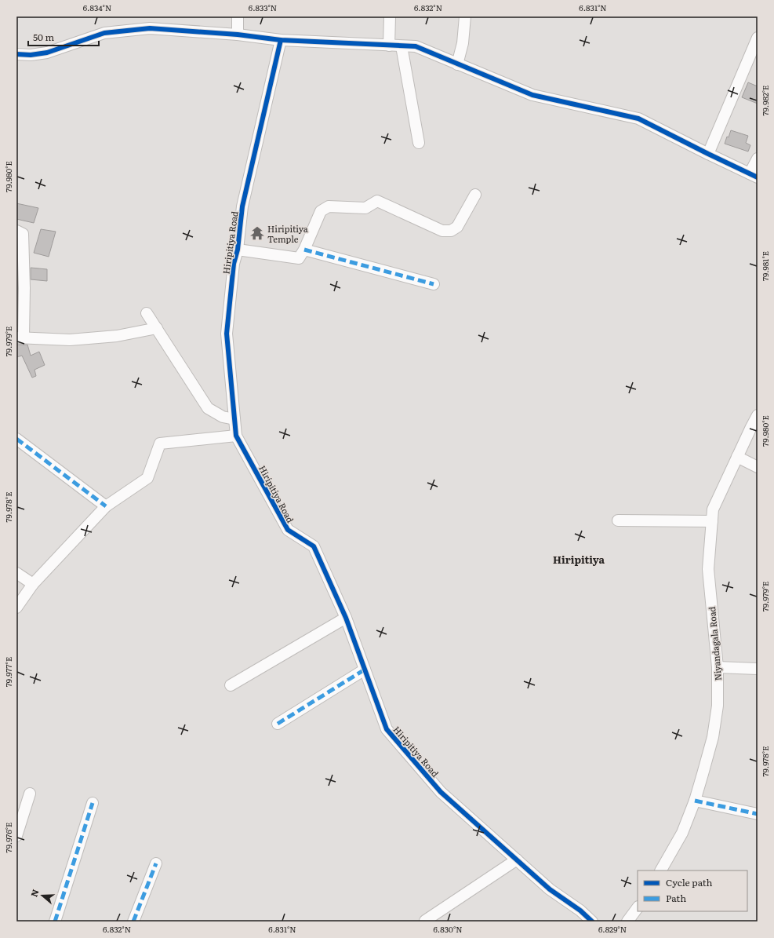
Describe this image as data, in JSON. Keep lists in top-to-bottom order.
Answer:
{
  "streets": {
    "street": ["Hiripitiya Road", "Niyandagala Road"]
  },
  "districts": ["Hiripitiya"],
  "places": {
    "temple": ["Hiripitiya Temple"]
  },
  "legend": ["Cycle path", "Path"],
  "scale_bar": "50 m",
  "north": "left",
  "coordinates": [
    "6.834°N",
    "6.833°N",
    "6.832°N",
    "6.831°N",
    "79.982°E",
    "79.980°E",
    "79.981°E",
    "79.979°E",
    "79.978°E",
    "79.977°E",
    "79.976°E",
    "6.830°N",
    "6.829°N"
  ]
}
